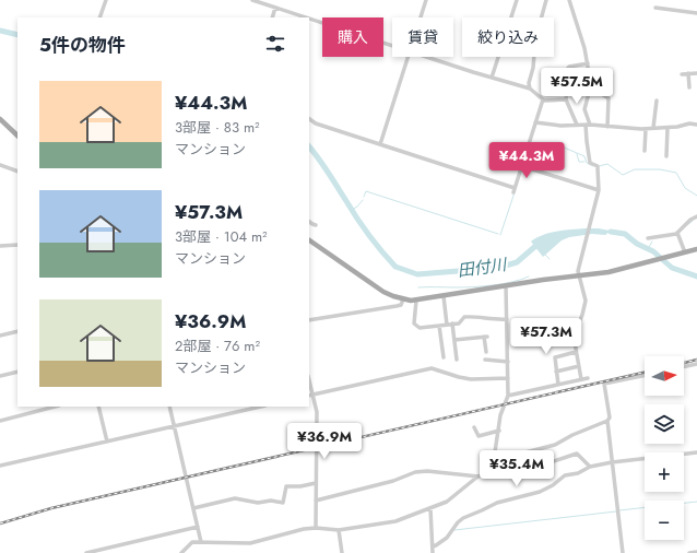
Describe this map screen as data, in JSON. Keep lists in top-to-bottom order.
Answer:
{
  "water": ["田付川"],
  "north": "right",
  "page": {
    "chip": ["購入", "賃貸", "絞り込み"],
    "heading": "5件の物件",
    "price": [
      "¥57.5M",
      "¥44.3M",
      "¥57.3M",
      "¥36.9M",
      "¥35.4M"
    ],
    "list": [
      {
        "name": "¥44.3M",
        "note": "3部屋 · 83 m² · マンション"
      },
      {
        "name": "¥57.3M",
        "note": "3部屋 · 104 m² · マンション"
      },
      {
        "name": "¥36.9M",
        "note": "2部屋 · 76 m² · マンション"
      }
    ],
    "map_buttons": ["+", "−"]
  }
}
